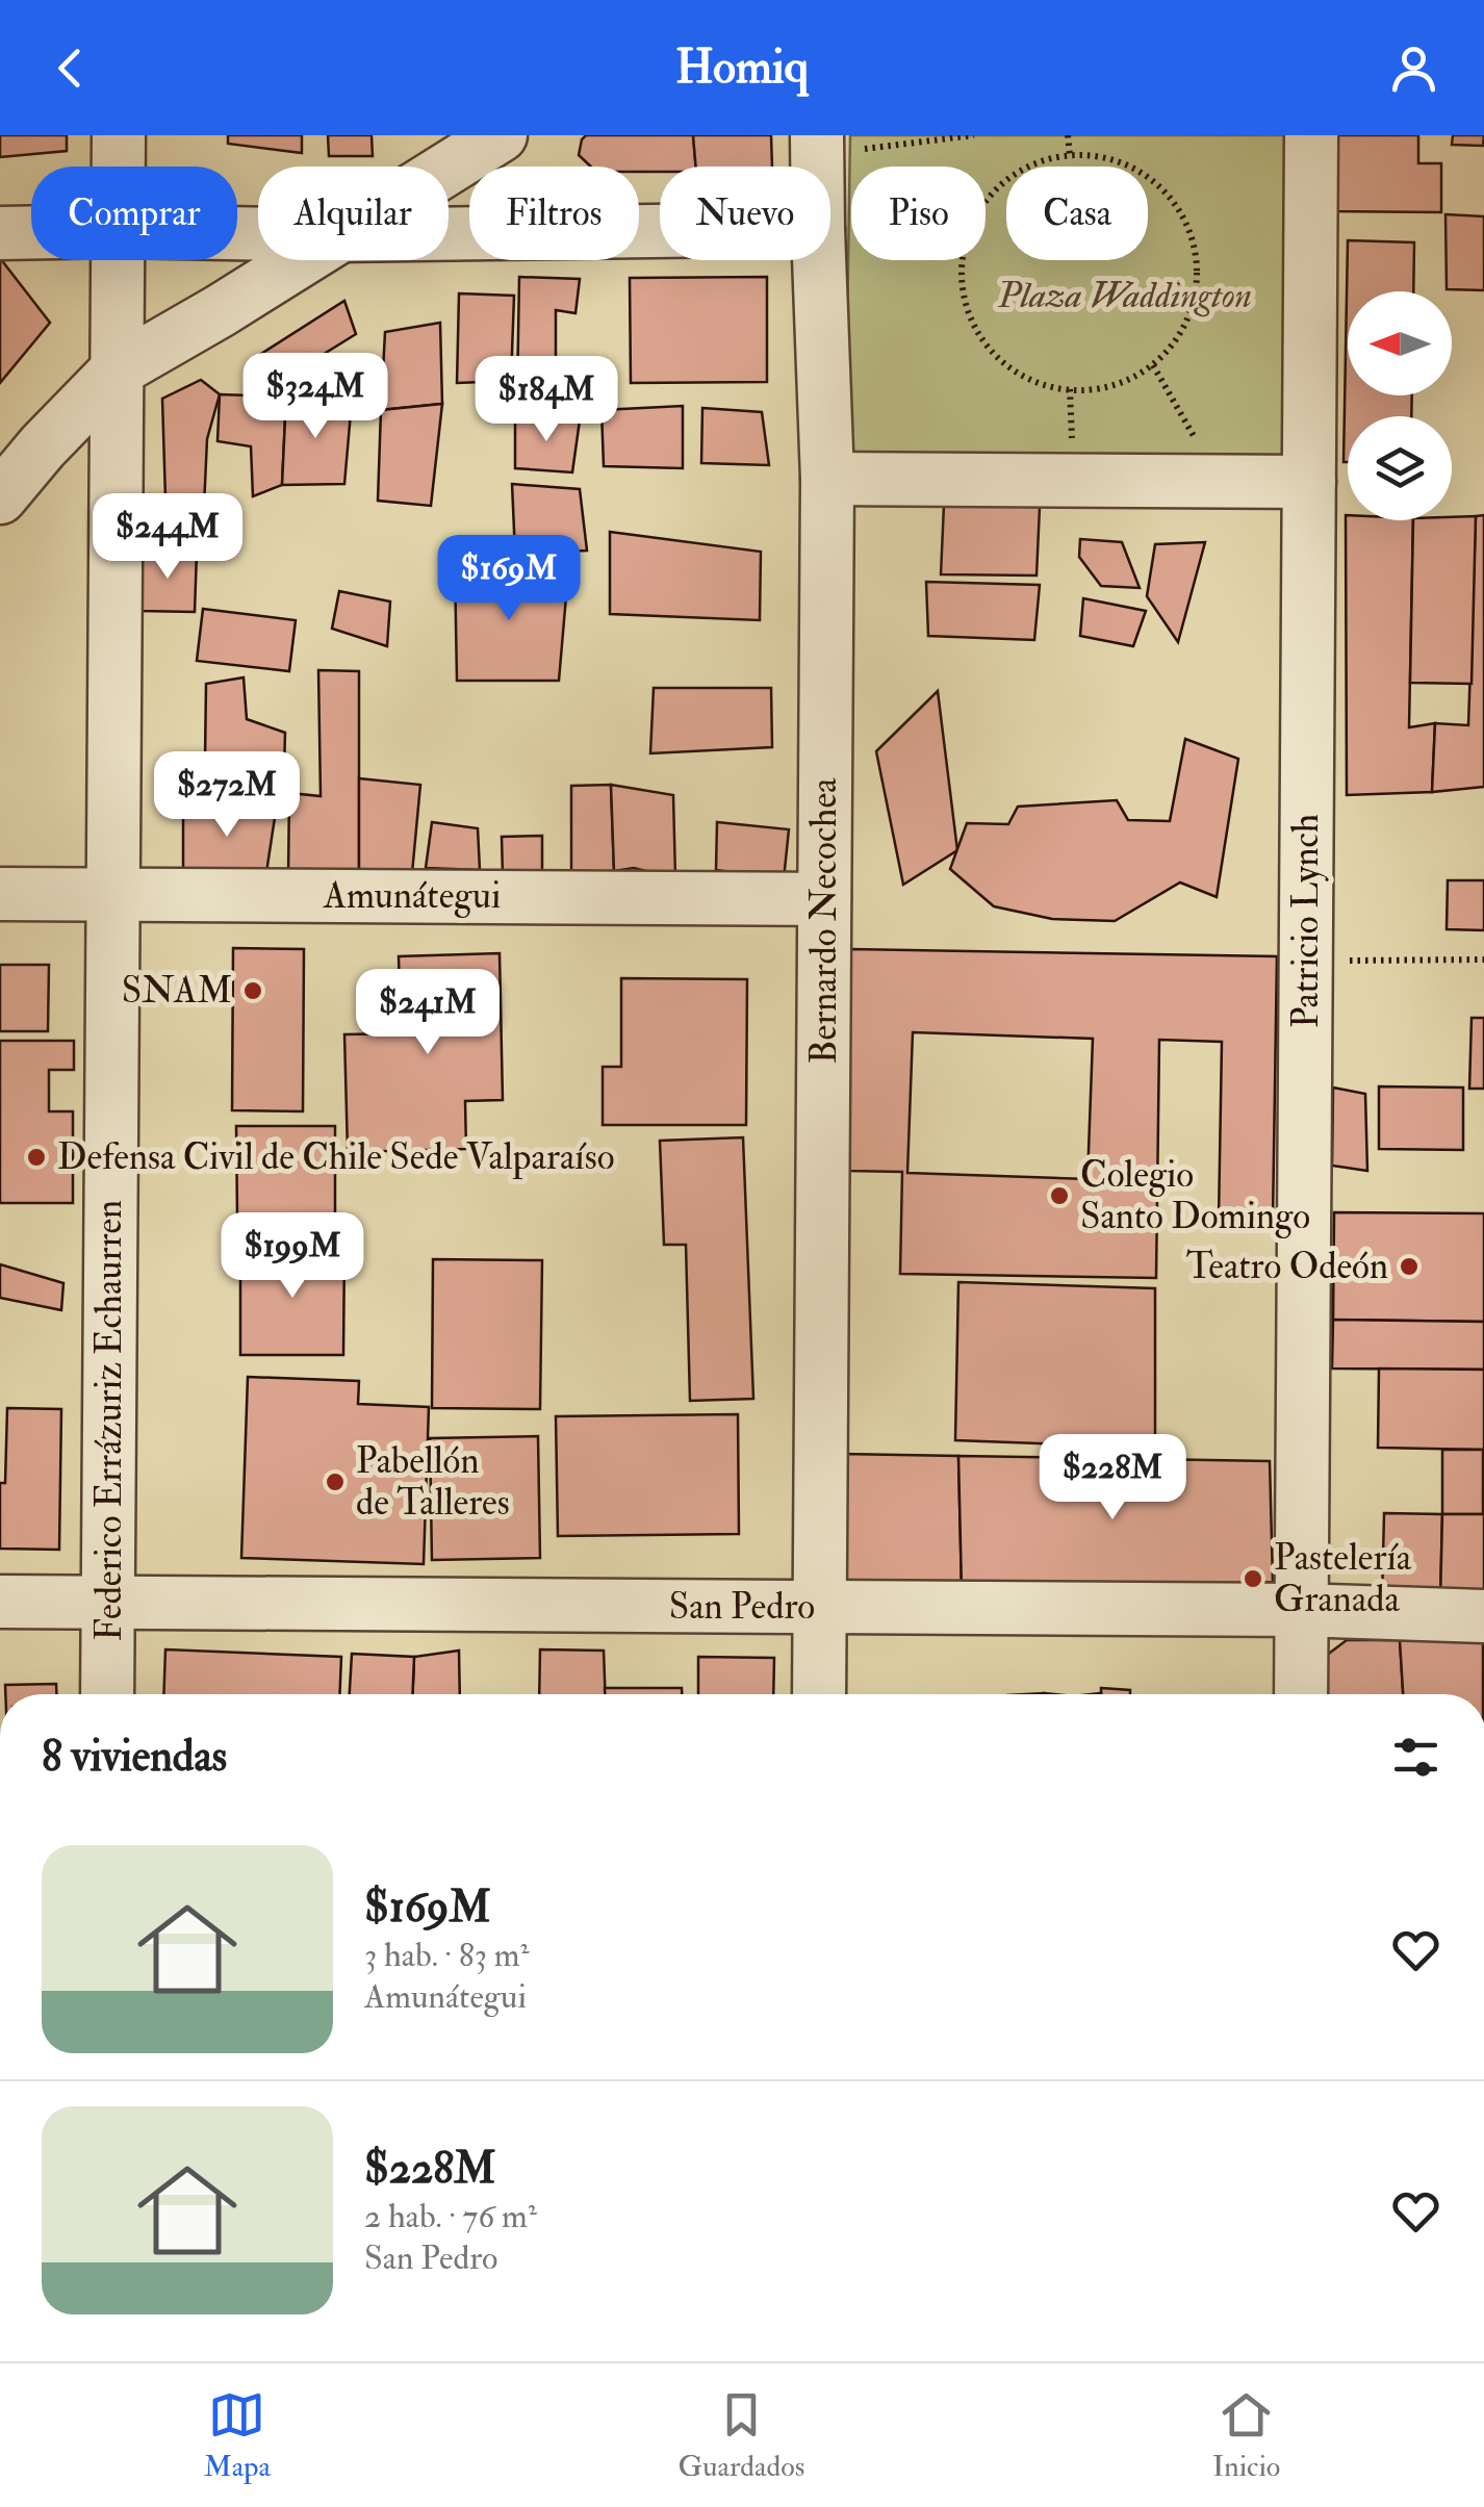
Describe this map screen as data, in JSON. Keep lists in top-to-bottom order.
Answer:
{
  "streets": {
    "street": [
      "Amunátegui",
      "Bernardo Necochea",
      "Patricio Lynch",
      "Federico Errázuriz Echaurren",
      "San Pedro"
    ]
  },
  "crossings": [
    ["Amunátegui", "Bernardo Necochea"],
    ["Amunátegui", "Federico Errázuriz Echaurren"],
    ["Bernardo Necochea", "San Pedro"],
    ["Patricio Lynch", "San Pedro"],
    ["Federico Errázuriz Echaurren", "San Pedro"]
  ],
  "parks": ["Plaza Waddington"],
  "places": [
    "SNAM",
    "Defensa Civil de Chile Sede Valparaíso",
    "Colegio Santo Domingo",
    "Teatro Odeón",
    "Pabellón de Talleres",
    "Pastelería Granada"
  ],
  "north": "left",
  "page": {
    "header": "Homiq",
    "chip": [
      "Comprar",
      "Alquilar",
      "Filtros",
      "Nuevo",
      "Piso",
      "Casa"
    ],
    "price": [
      "$324M",
      "$184M",
      "$244M",
      "$169M",
      "$272M",
      "$241M",
      "$199M",
      "$228M"
    ],
    "heading": "8 viviendas",
    "list": [
      {
        "name": "$169M",
        "note": "3 hab. · 83 m² · Amunátegui"
      },
      {
        "name": "$228M",
        "note": "2 hab. · 76 m² · San Pedro"
      }
    ],
    "tabs": ["Mapa", "Guardados", "Inicio"]
  }
}
